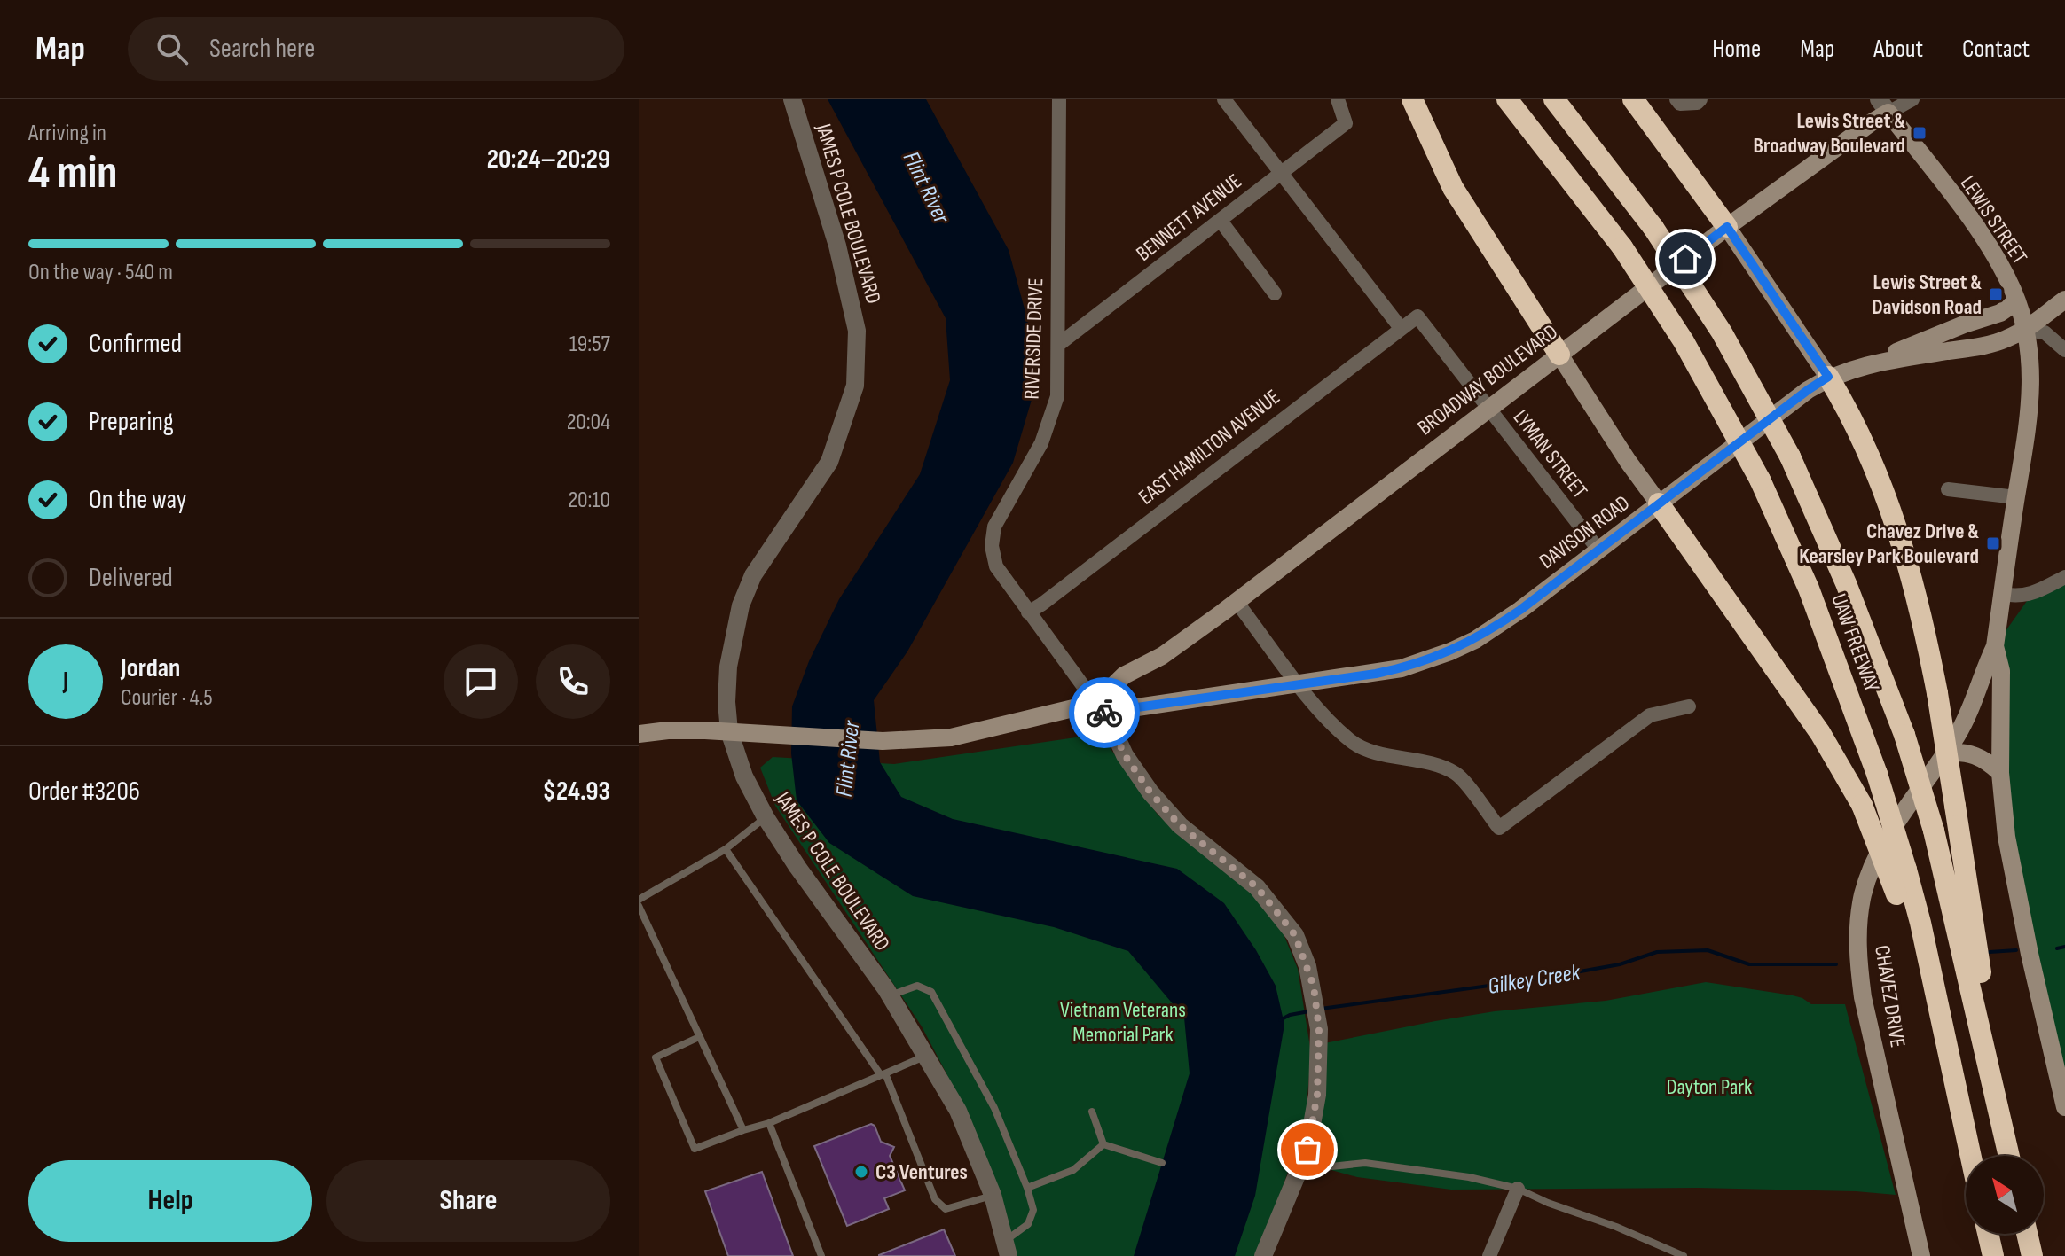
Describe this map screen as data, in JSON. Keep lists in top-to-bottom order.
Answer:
{
  "streets": {
    "highway": ["UAW FREEWAY"],
    "main road": [
      "LEWIS STREET",
      "BROADWAY BOULEVARD",
      "DAVISON ROAD",
      "CHAVEZ DRIVE"
    ],
    "street": [
      "JAMES P COLE BOULEVARD",
      "BENNETT AVENUE",
      "RIVERSIDE DRIVE",
      "EAST HAMILTON AVENUE",
      "LYMAN STREET"
    ]
  },
  "crossings": [
    ["BENNETT AVENUE", "RIVERSIDE DRIVE"],
    ["LEWIS STREET", "BROADWAY BOULEVARD"],
    ["LEWIS STREET", "DAVISON ROAD"],
    ["LEWIS STREET", "CHAVEZ DRIVE"],
    ["RIVERSIDE DRIVE", "BROADWAY BOULEVARD"],
    ["RIVERSIDE DRIVE", "EAST HAMILTON AVENUE"],
    ["RIVERSIDE DRIVE", "DAVISON ROAD"],
    ["BROADWAY BOULEVARD", "LYMAN STREET"],
    ["BROADWAY BOULEVARD", "DAVISON ROAD"],
    ["EAST HAMILTON AVENUE", "LYMAN STREET"],
    ["LYMAN STREET", "DAVISON ROAD"]
  ],
  "water": ["Flint River", "Gilkey Creek"],
  "parks": ["Vietnam Veterans Memorial Park", "Dayton Park"],
  "places": {
    "transit": ["Lewis Street & Broadway Boulevard", "Lewis Street & Davidson Road", "Chavez Drive & Kearsley Park Boulevard"],
    "other": ["C3 Ventures"]
  },
  "north": "top left",
  "page": {
    "header": "Map",
    "search": "Search here",
    "nav": [
      "Home",
      "Map",
      "About",
      "Contact"
    ],
    "heading": ["4 min", "Arriving in", "20:24–20:29"],
    "panel": [
      "Jordan",
      "Courier · 4.5",
      "Order #3206",
      "$24.93"
    ],
    "bar": "On the way · 540 m",
    "list": [
      ["Confirmed", "19:57"],
      ["Preparing", "20:04"],
      ["On the way", "20:10"],
      "Delivered"
    ],
    "round": "J",
    "buttons": ["Help", "Share"]
  }
}
